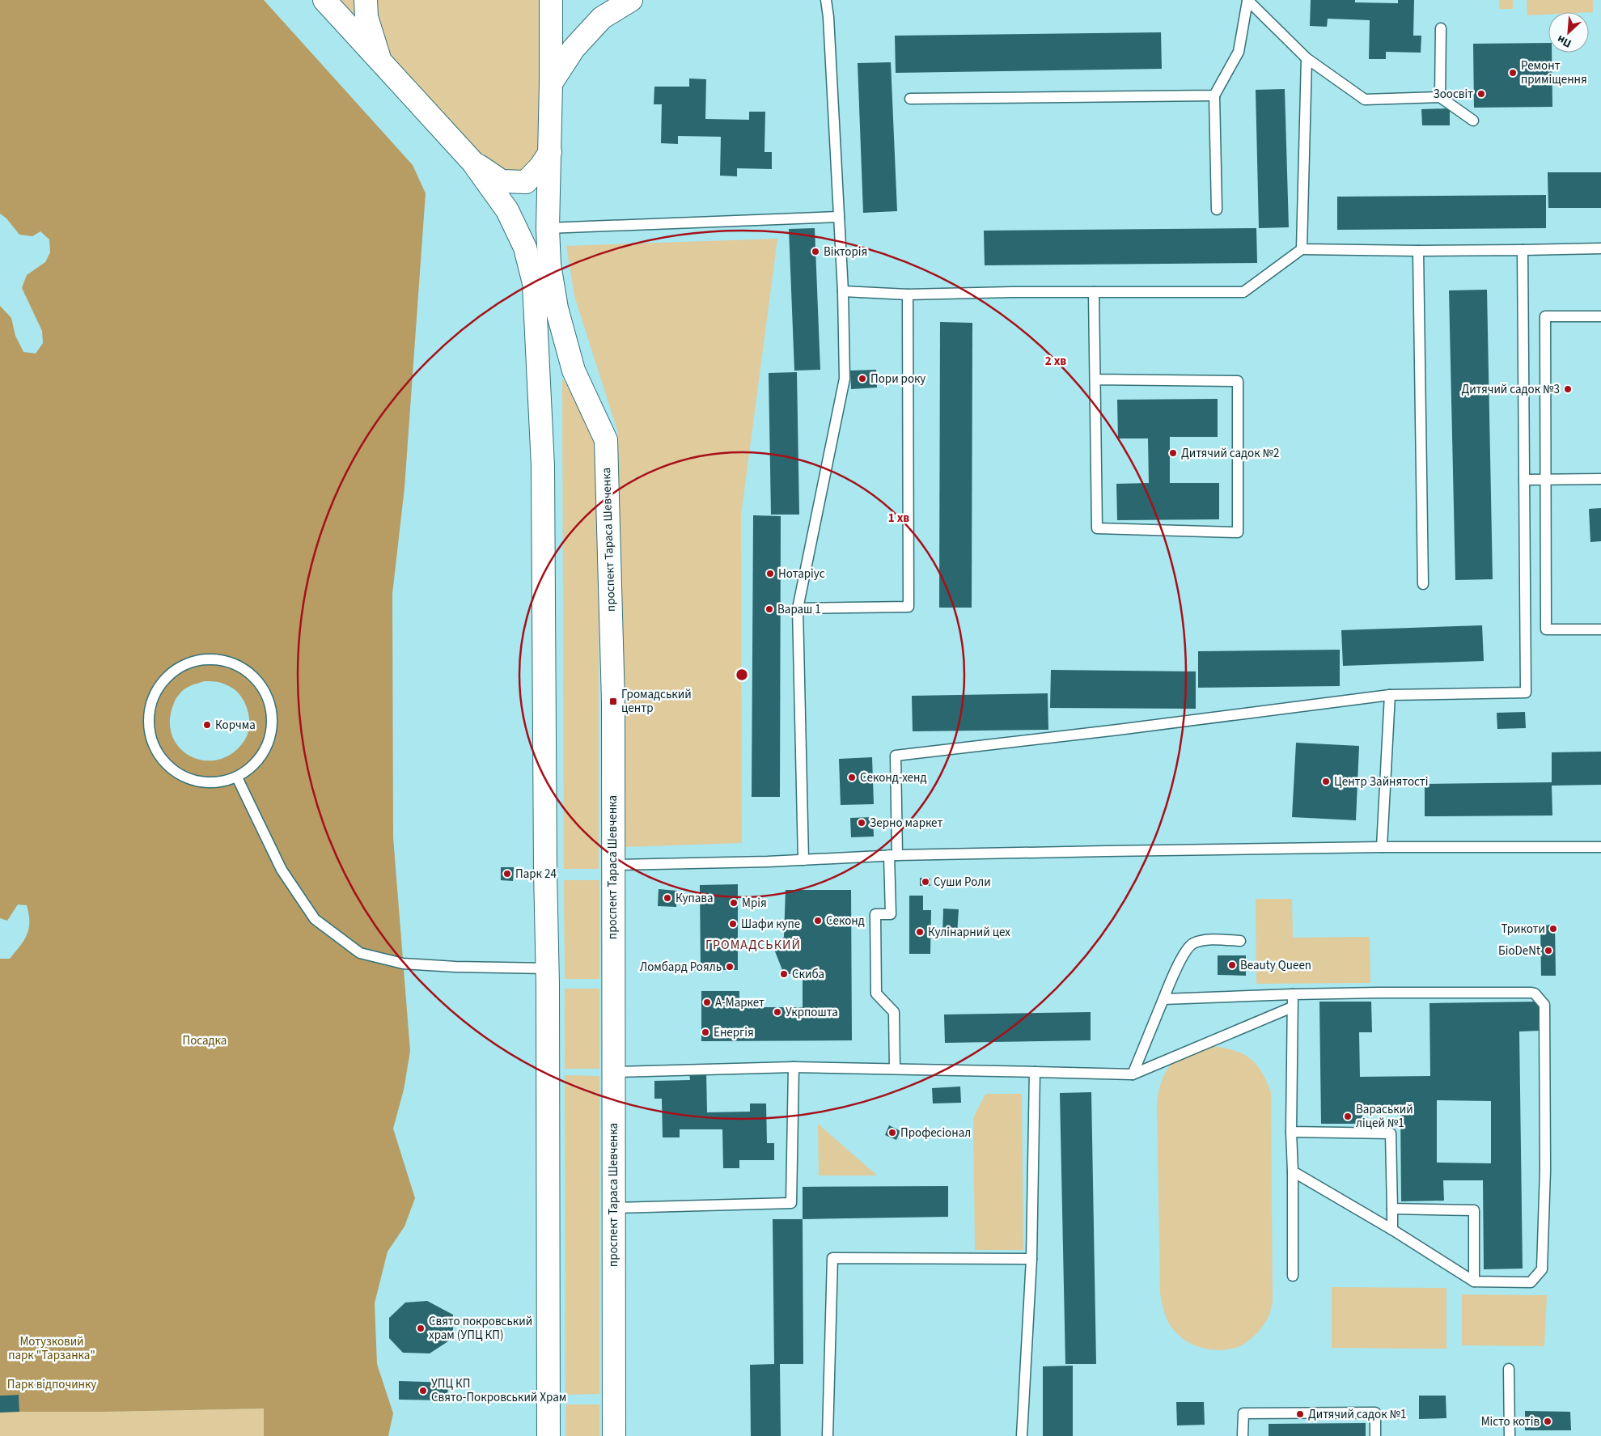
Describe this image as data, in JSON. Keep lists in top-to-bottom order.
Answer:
{
  "streets": {
    "main road": ["проспект Тараса Шевченка"]
  },
  "districts": ["ГРОМАДСЬКИЙ"],
  "parks": ["Посадка", "Мотузковий парк \"Тарзанка\"", "Парк відпочинку"],
  "places": {
    "other": [
      "Ремонт приміщення",
      "Зоосвіт",
      "Вікторія",
      "Пори року",
      "Дитячий садок №3",
      "Дитячий садок №2",
      "Нотаріус",
      "Вараш 1",
      "Корчма",
      "Секонд-хенд",
      "Центр Зайнятості",
      "Зерно маркет",
      "Парк 24",
      "Суши Роли",
      "Купава",
      "Мрія",
      "Секонд",
      "Шафи купе",
      "Трикоти",
      "Кулінарний цех",
      "БіоDeNt",
      "Beauty Queen",
      "Ломбард Рояль",
      "Скиба",
      "А-Маркет",
      "Укрпошта",
      "Енергія",
      "Вараський ліцей №1",
      "Професіонал",
      "Свято покровський храм (УПЦ КП)",
      "УПЦ КП Свято-Покровський Храм",
      "Дитячий садок №1",
      "Місто котів"
    ],
    "transit": ["Громадський центр"]
  },
  "north": "bottom left",
  "rings": ["2 хв", "1 хв"]
}
